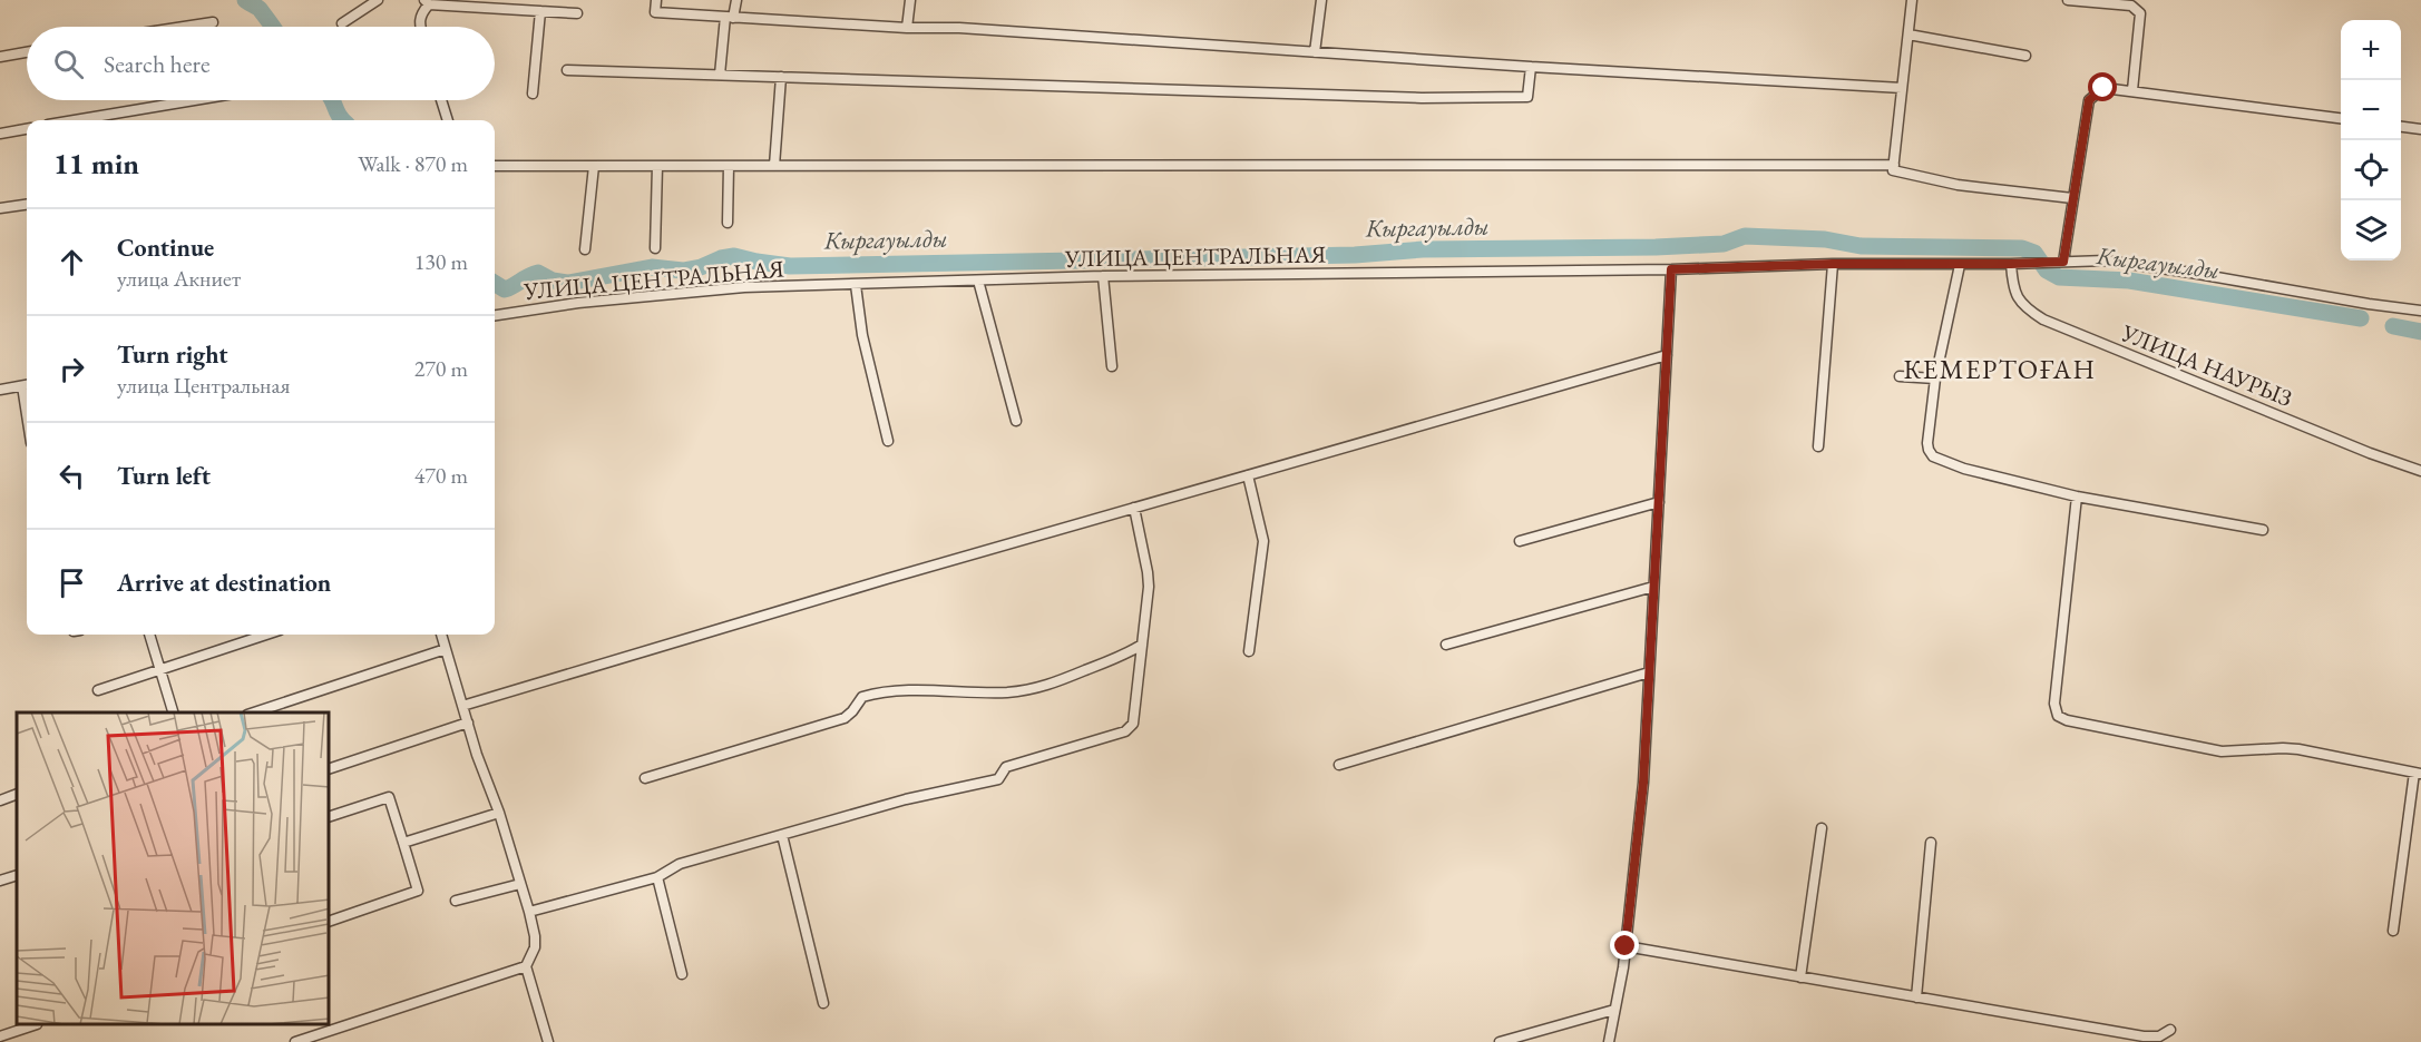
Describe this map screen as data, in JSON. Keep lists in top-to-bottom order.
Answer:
{
  "streets": {
    "street": ["УЛИЦА ЦЕНТРАЛЬНАЯ", "УЛИЦА НАУРЫЗ"]
  },
  "crossings": [
    ["УЛИЦА ЦЕНТРАЛЬНАЯ", "УЛИЦА НАУРЫЗ"]
  ],
  "districts": ["КЕМЕРТОҒАН"],
  "water": ["Кыргауылды"],
  "page": {
    "map_buttons": ["+", "−"],
    "search": "Search here",
    "heading": ["11 min", "Walk · 870 m"],
    "list": [
      ["Continue", "улица Акниет", "130 m"],
      ["Turn right", "улица Центральная", "270 m"],
      ["Turn left", "470 m"],
      "Arrive at destination"
    ]
  }
}
